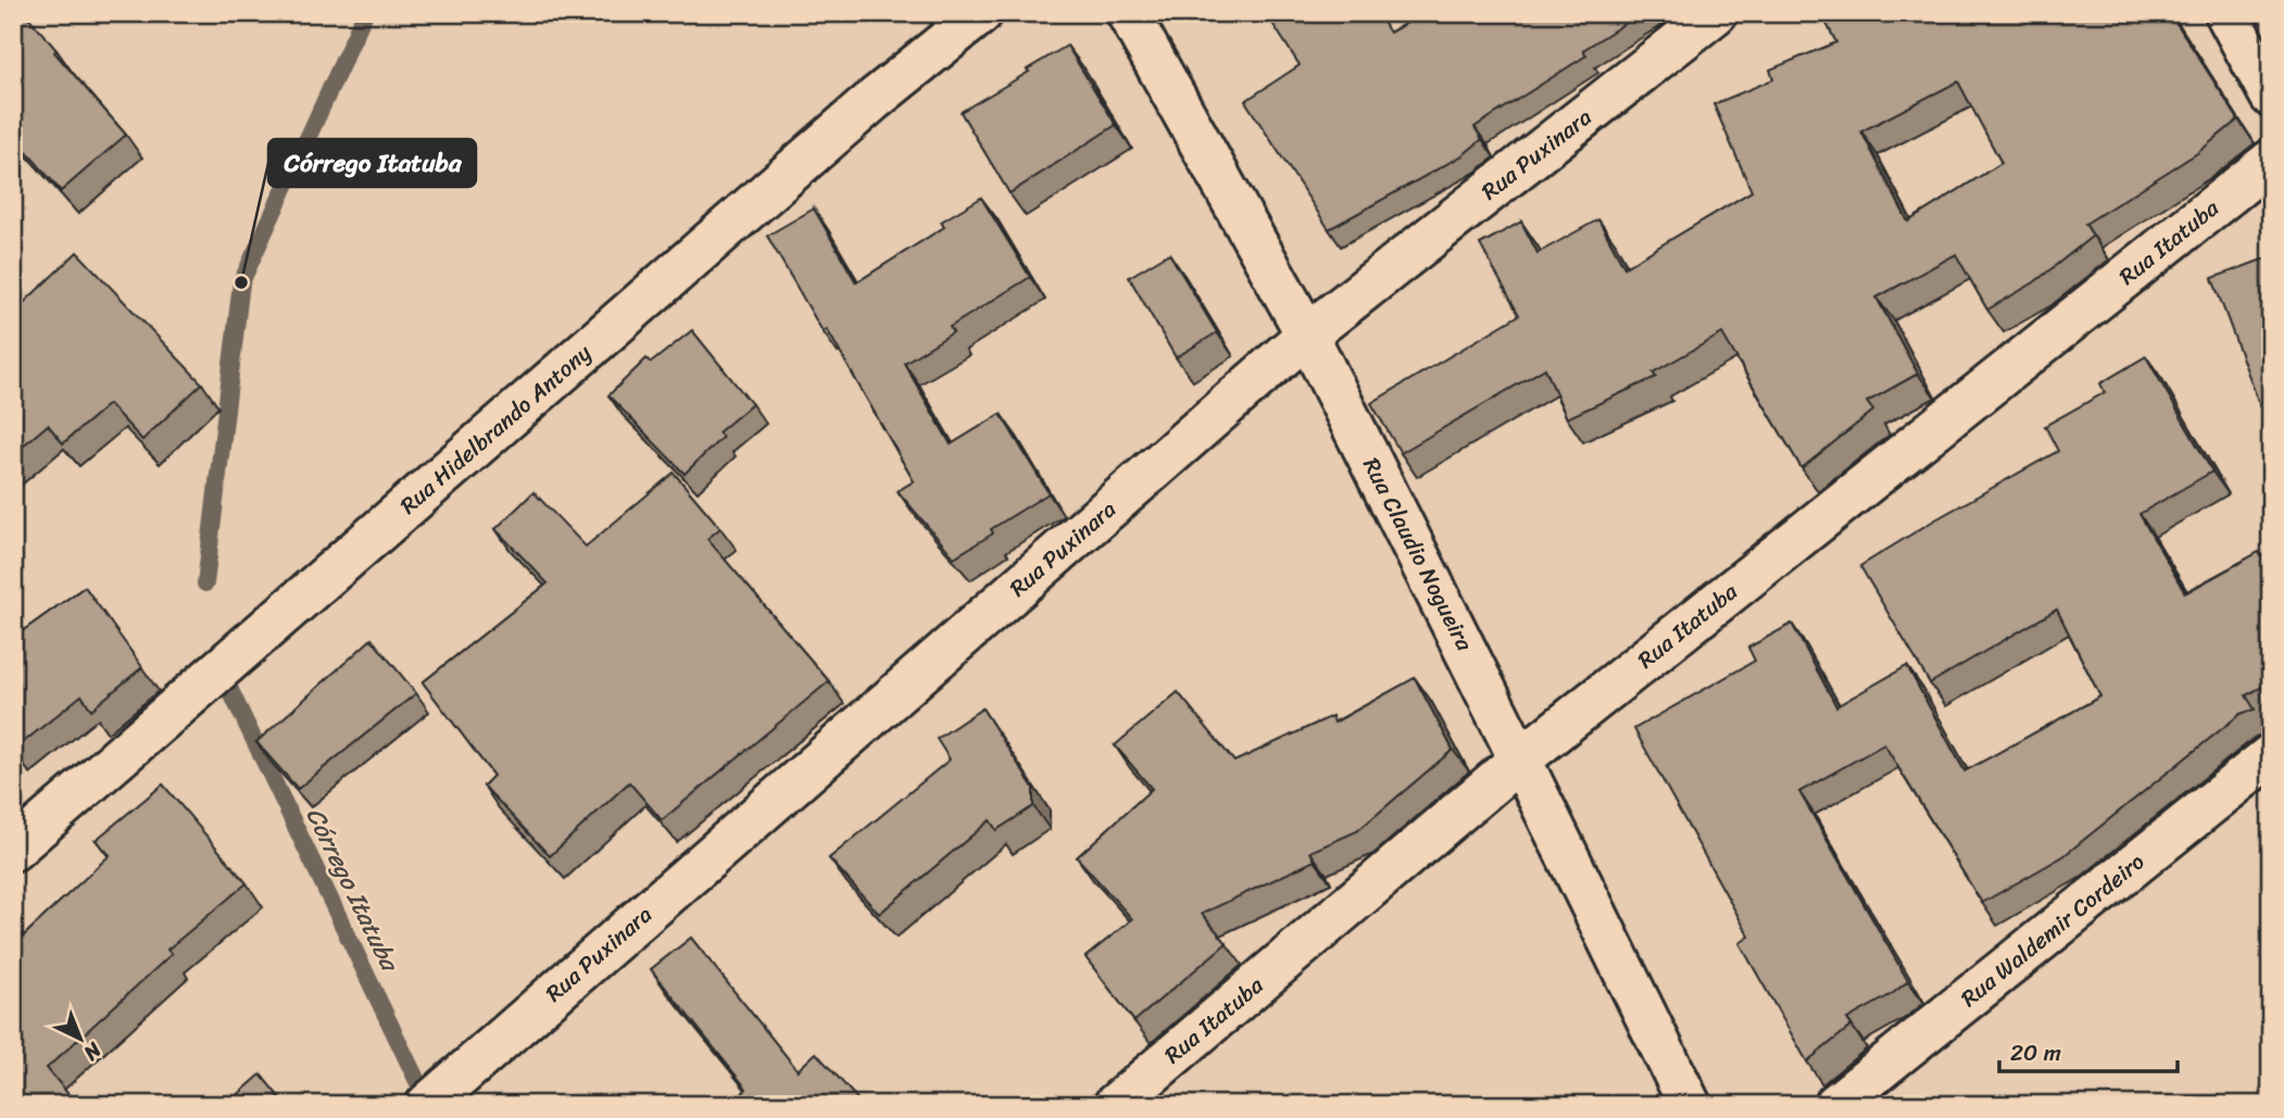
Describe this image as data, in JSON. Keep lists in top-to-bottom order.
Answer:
{
  "streets": {
    "street": [
      "Rua Puxinara",
      "Rua Itatuba",
      "Rua Hidelbrando Antony",
      "Rua Claudio Nogueira",
      "Rua Waldemir Cordeiro"
    ]
  },
  "crossings": [
    ["Rua Puxinara", "Rua Claudio Nogueira"],
    ["Rua Itatuba", "Rua Claudio Nogueira"]
  ],
  "water": ["Córrego Itatuba"],
  "places": ["Córrego Itatuba"],
  "scale_bar": "20 m",
  "north": "bottom right"
}
